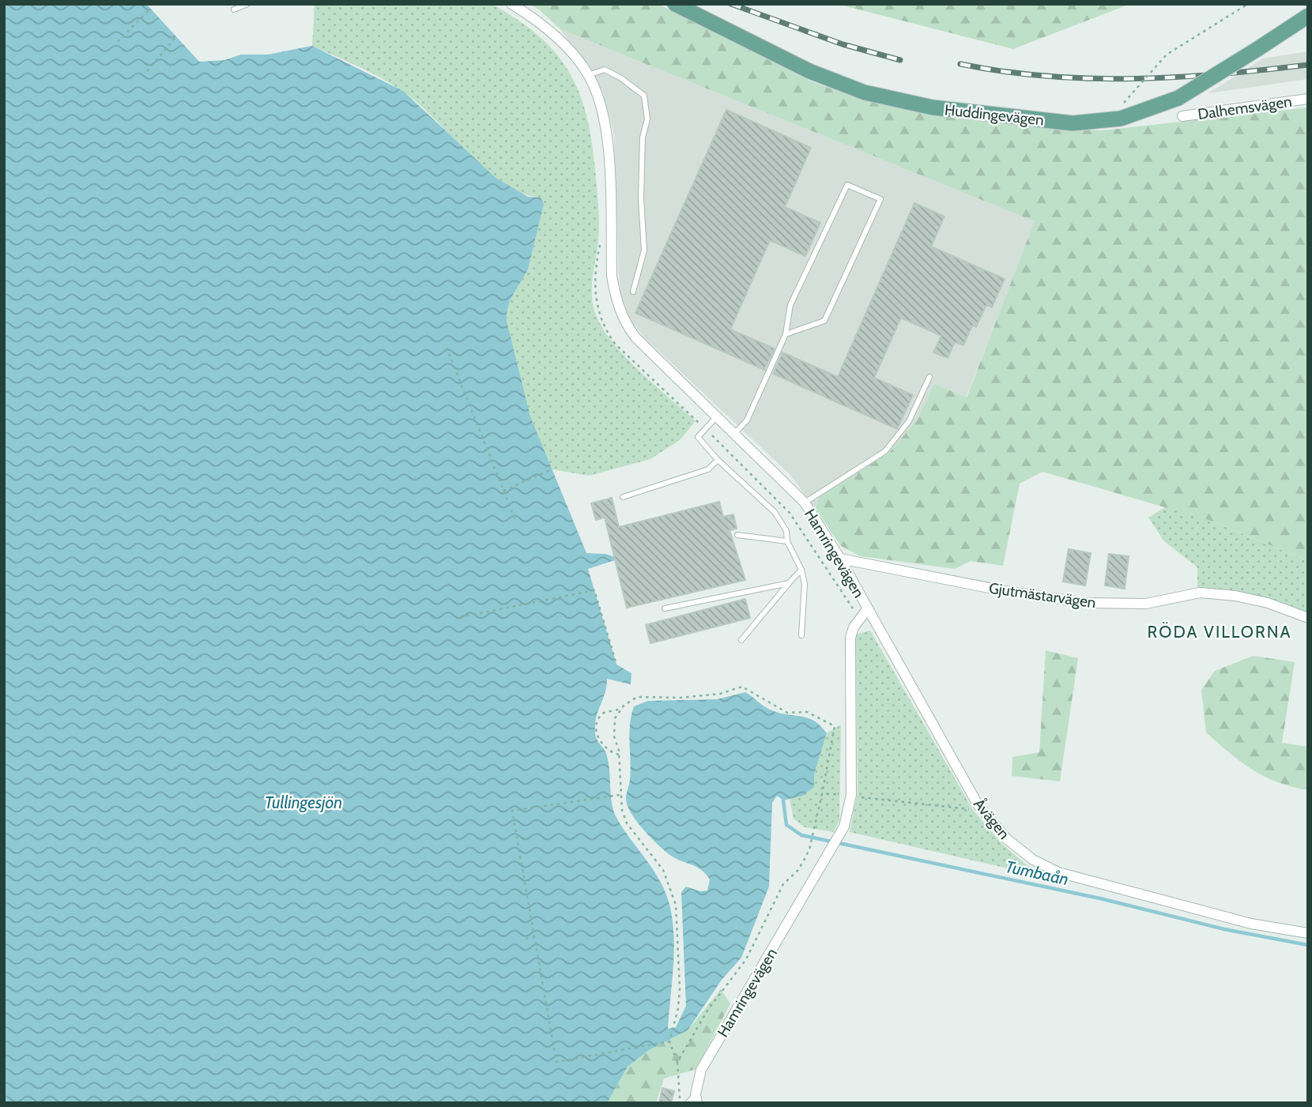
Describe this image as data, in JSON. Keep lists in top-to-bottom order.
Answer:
{
  "streets": {
    "main road": ["Huddingevägen"],
    "street": [
      "Dalhemsvägen",
      "Hamringevägen",
      "Gjutmästarvägen",
      "Åvägen"
    ]
  },
  "crossings": [
    ["Hamringevägen", "Gjutmästarvägen"],
    ["Hamringevägen", "Åvägen"]
  ],
  "districts": ["RÖDA VILLORNA"],
  "water": ["Tullingesjön", "Tumbaån"]
}
